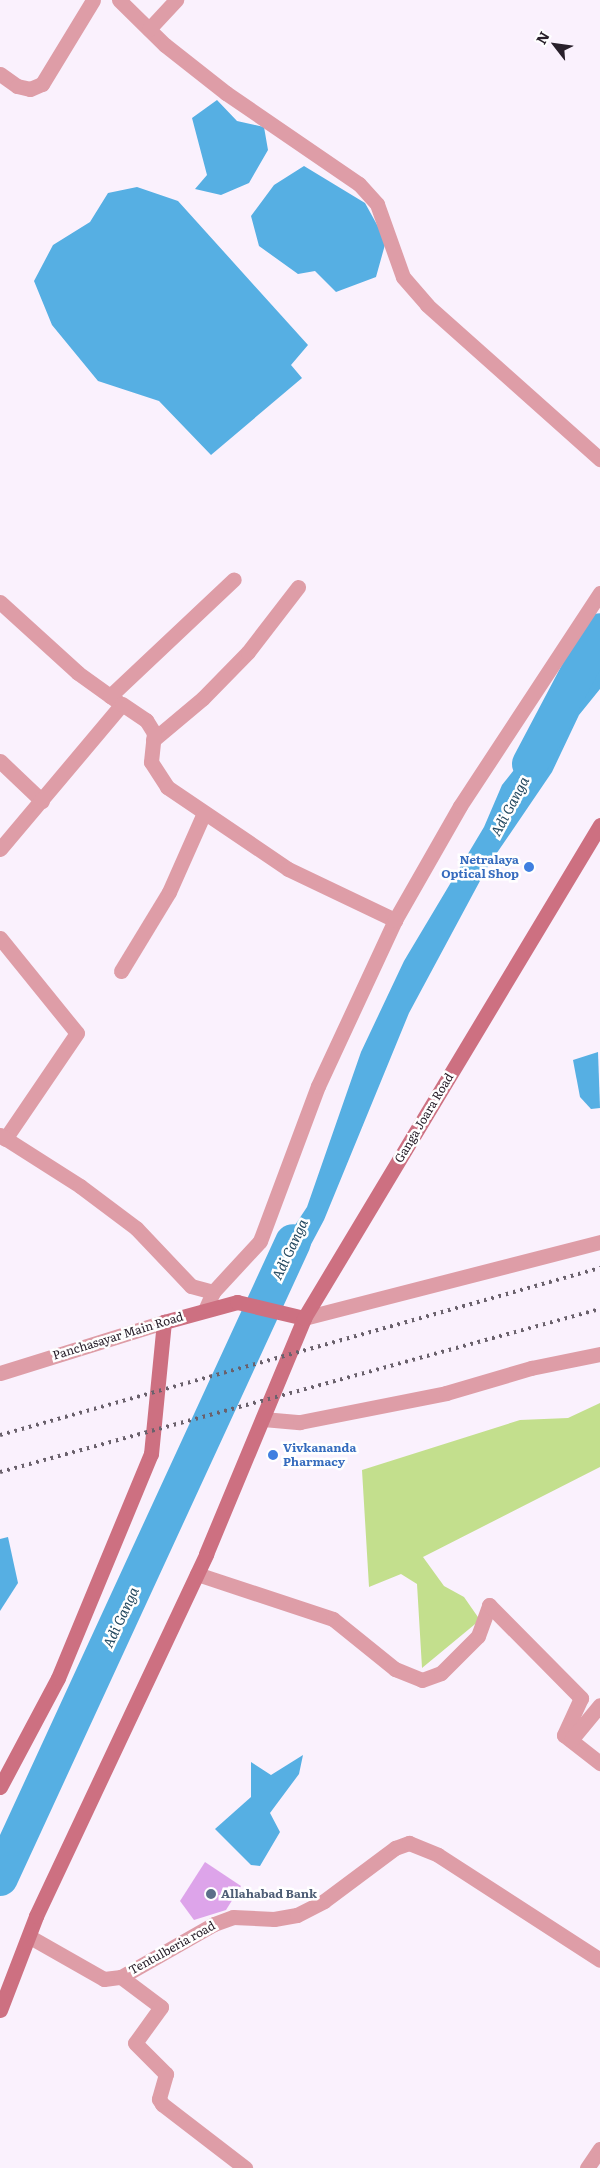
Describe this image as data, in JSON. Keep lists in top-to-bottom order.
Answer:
{
  "streets": {
    "main road": ["Ganga Joara Road", "Panchasayar Main Road"],
    "street": ["Tentulberia road"]
  },
  "crossings": [
    ["Ganga Joara Road", "Panchasayar Main Road"],
    ["Ganga Joara Road", "Tentulberia road"]
  ],
  "water": ["Adi Ganga"],
  "places": ["Netralaya Optical Shop", "Vivkananda Pharmacy", "Allahabad Bank"],
  "north": "top left"
}
